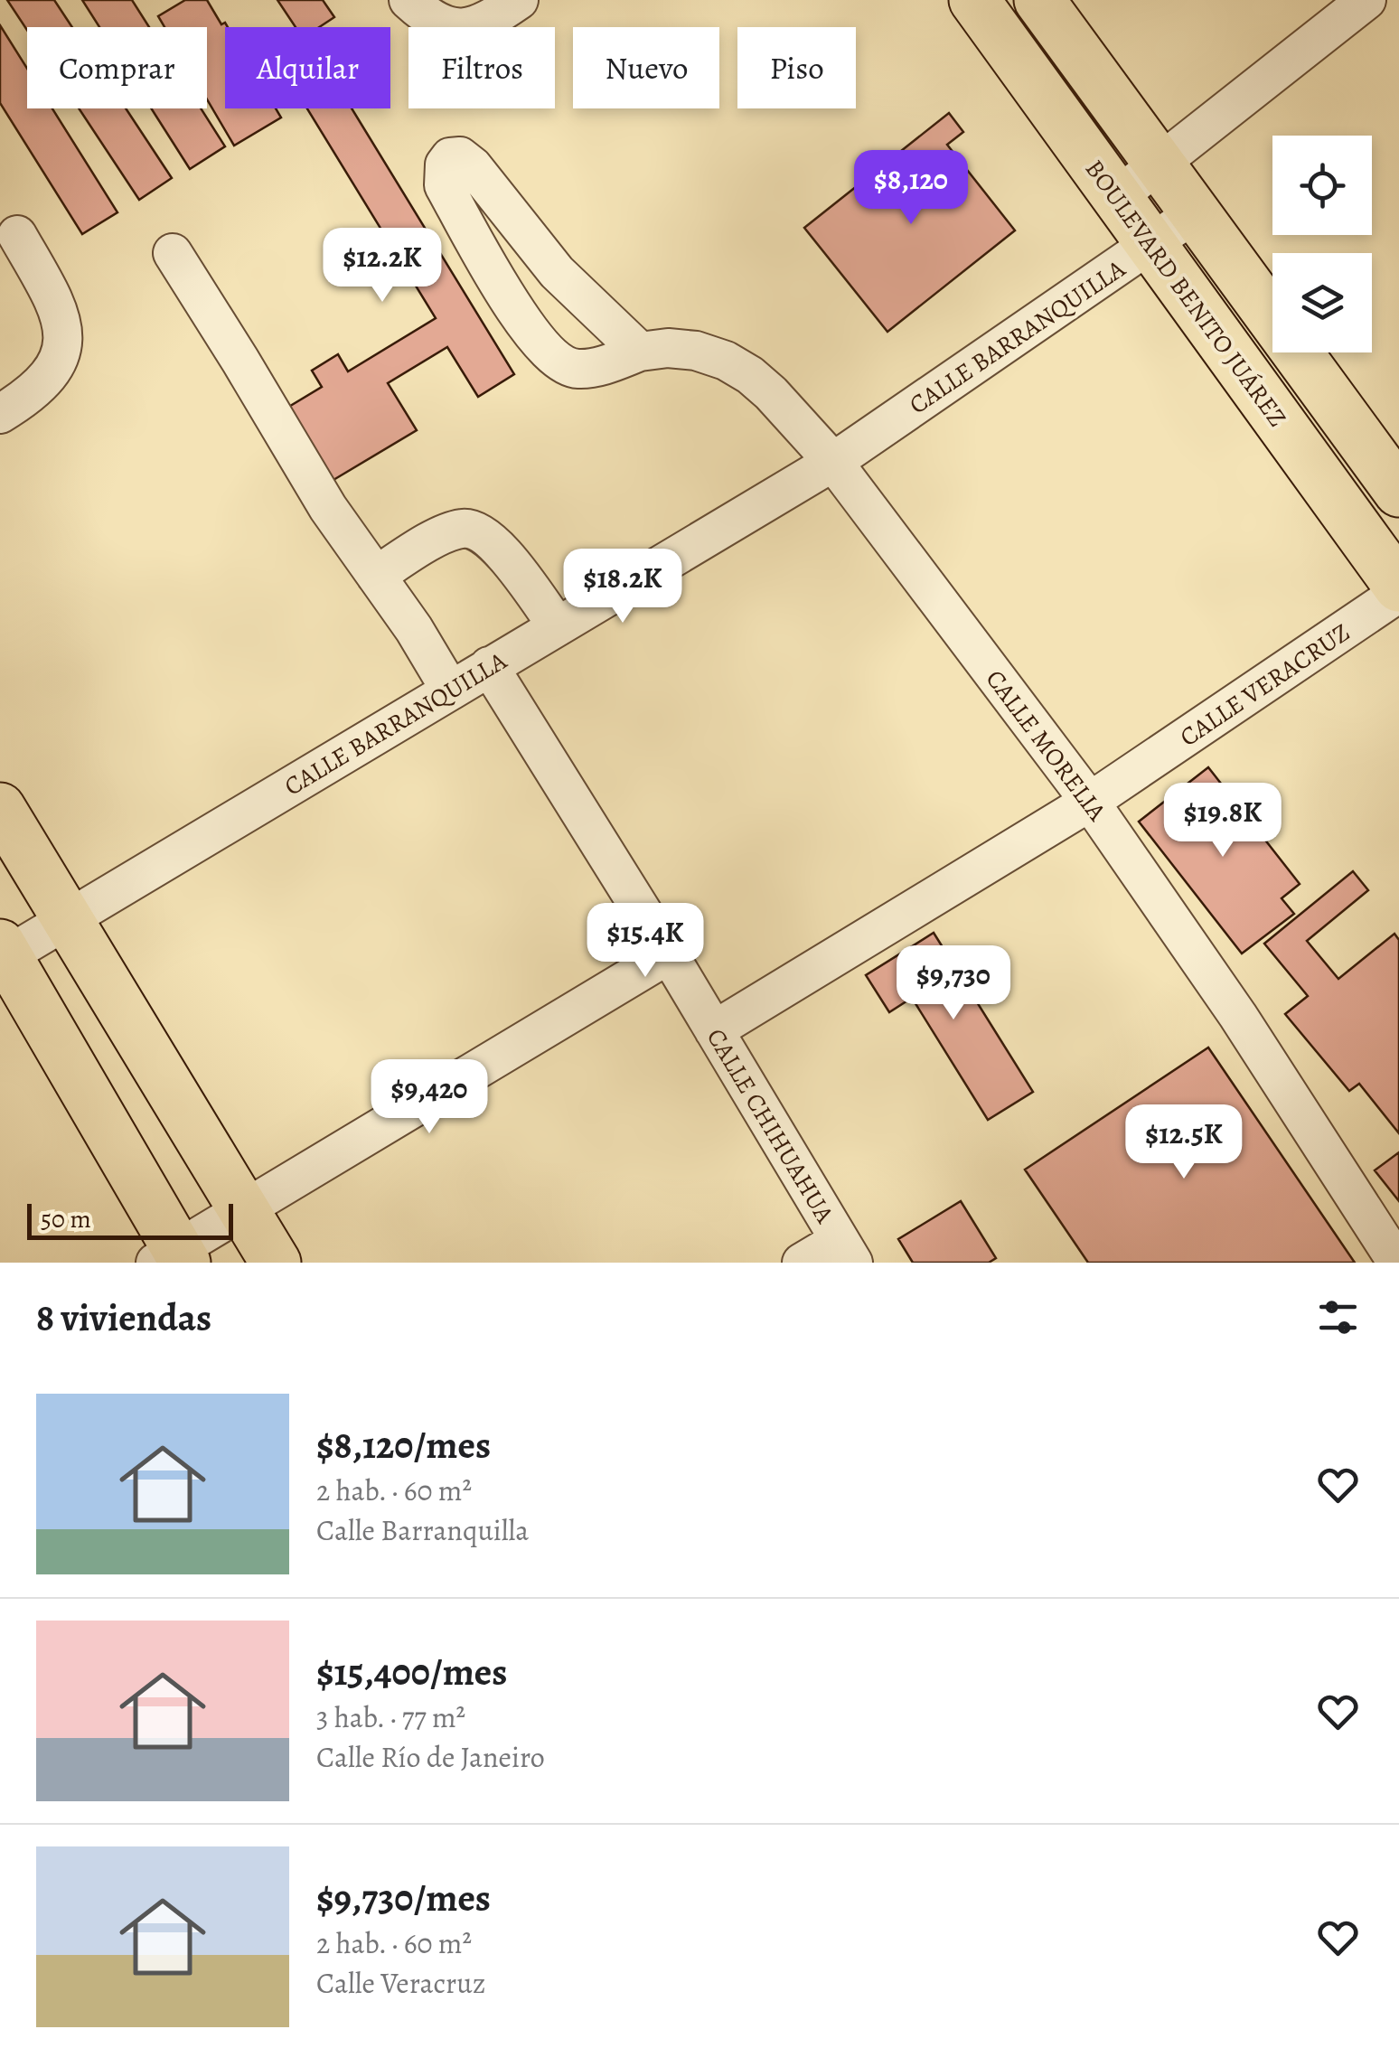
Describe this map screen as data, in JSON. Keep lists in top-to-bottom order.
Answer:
{
  "streets": {
    "main road": ["BOULEVARD BENITO JUÁREZ"],
    "street": [
      "CALLE BARRANQUILLA",
      "CALLE VERACRUZ",
      "CALLE MORELIA",
      "CALLE CHIHUAHUA"
    ]
  },
  "crossings": [
    ["BOULEVARD BENITO JUÁREZ", "CALLE BARRANQUILLA"],
    ["BOULEVARD BENITO JUÁREZ", "CALLE VERACRUZ"],
    ["CALLE BARRANQUILLA", "CALLE MORELIA"],
    ["CALLE BARRANQUILLA", "CALLE CHIHUAHUA"],
    ["CALLE VERACRUZ", "CALLE MORELIA"],
    ["CALLE VERACRUZ", "CALLE CHIHUAHUA"]
  ],
  "scale_bar": "50 m",
  "page": {
    "chip": [
      "Comprar",
      "Alquilar",
      "Filtros",
      "Nuevo",
      "Piso"
    ],
    "price": [
      "$8,120",
      "$12.2K",
      "$18.2K",
      "$19.8K",
      "$15.4K",
      "$9,730",
      "$9,420",
      "$12.5K"
    ],
    "scale": "50 m",
    "heading": "8 viviendas",
    "list": [
      {
        "name": "$8,120/mes",
        "note": "2 hab. · 60 m² · Calle Barranquilla"
      },
      {
        "name": "$15,400/mes",
        "note": "3 hab. · 77 m² · Calle Río de Janeiro"
      },
      {
        "name": "$9,730/mes",
        "note": "2 hab. · 60 m² · Calle Veracruz"
      }
    ]
  }
}
